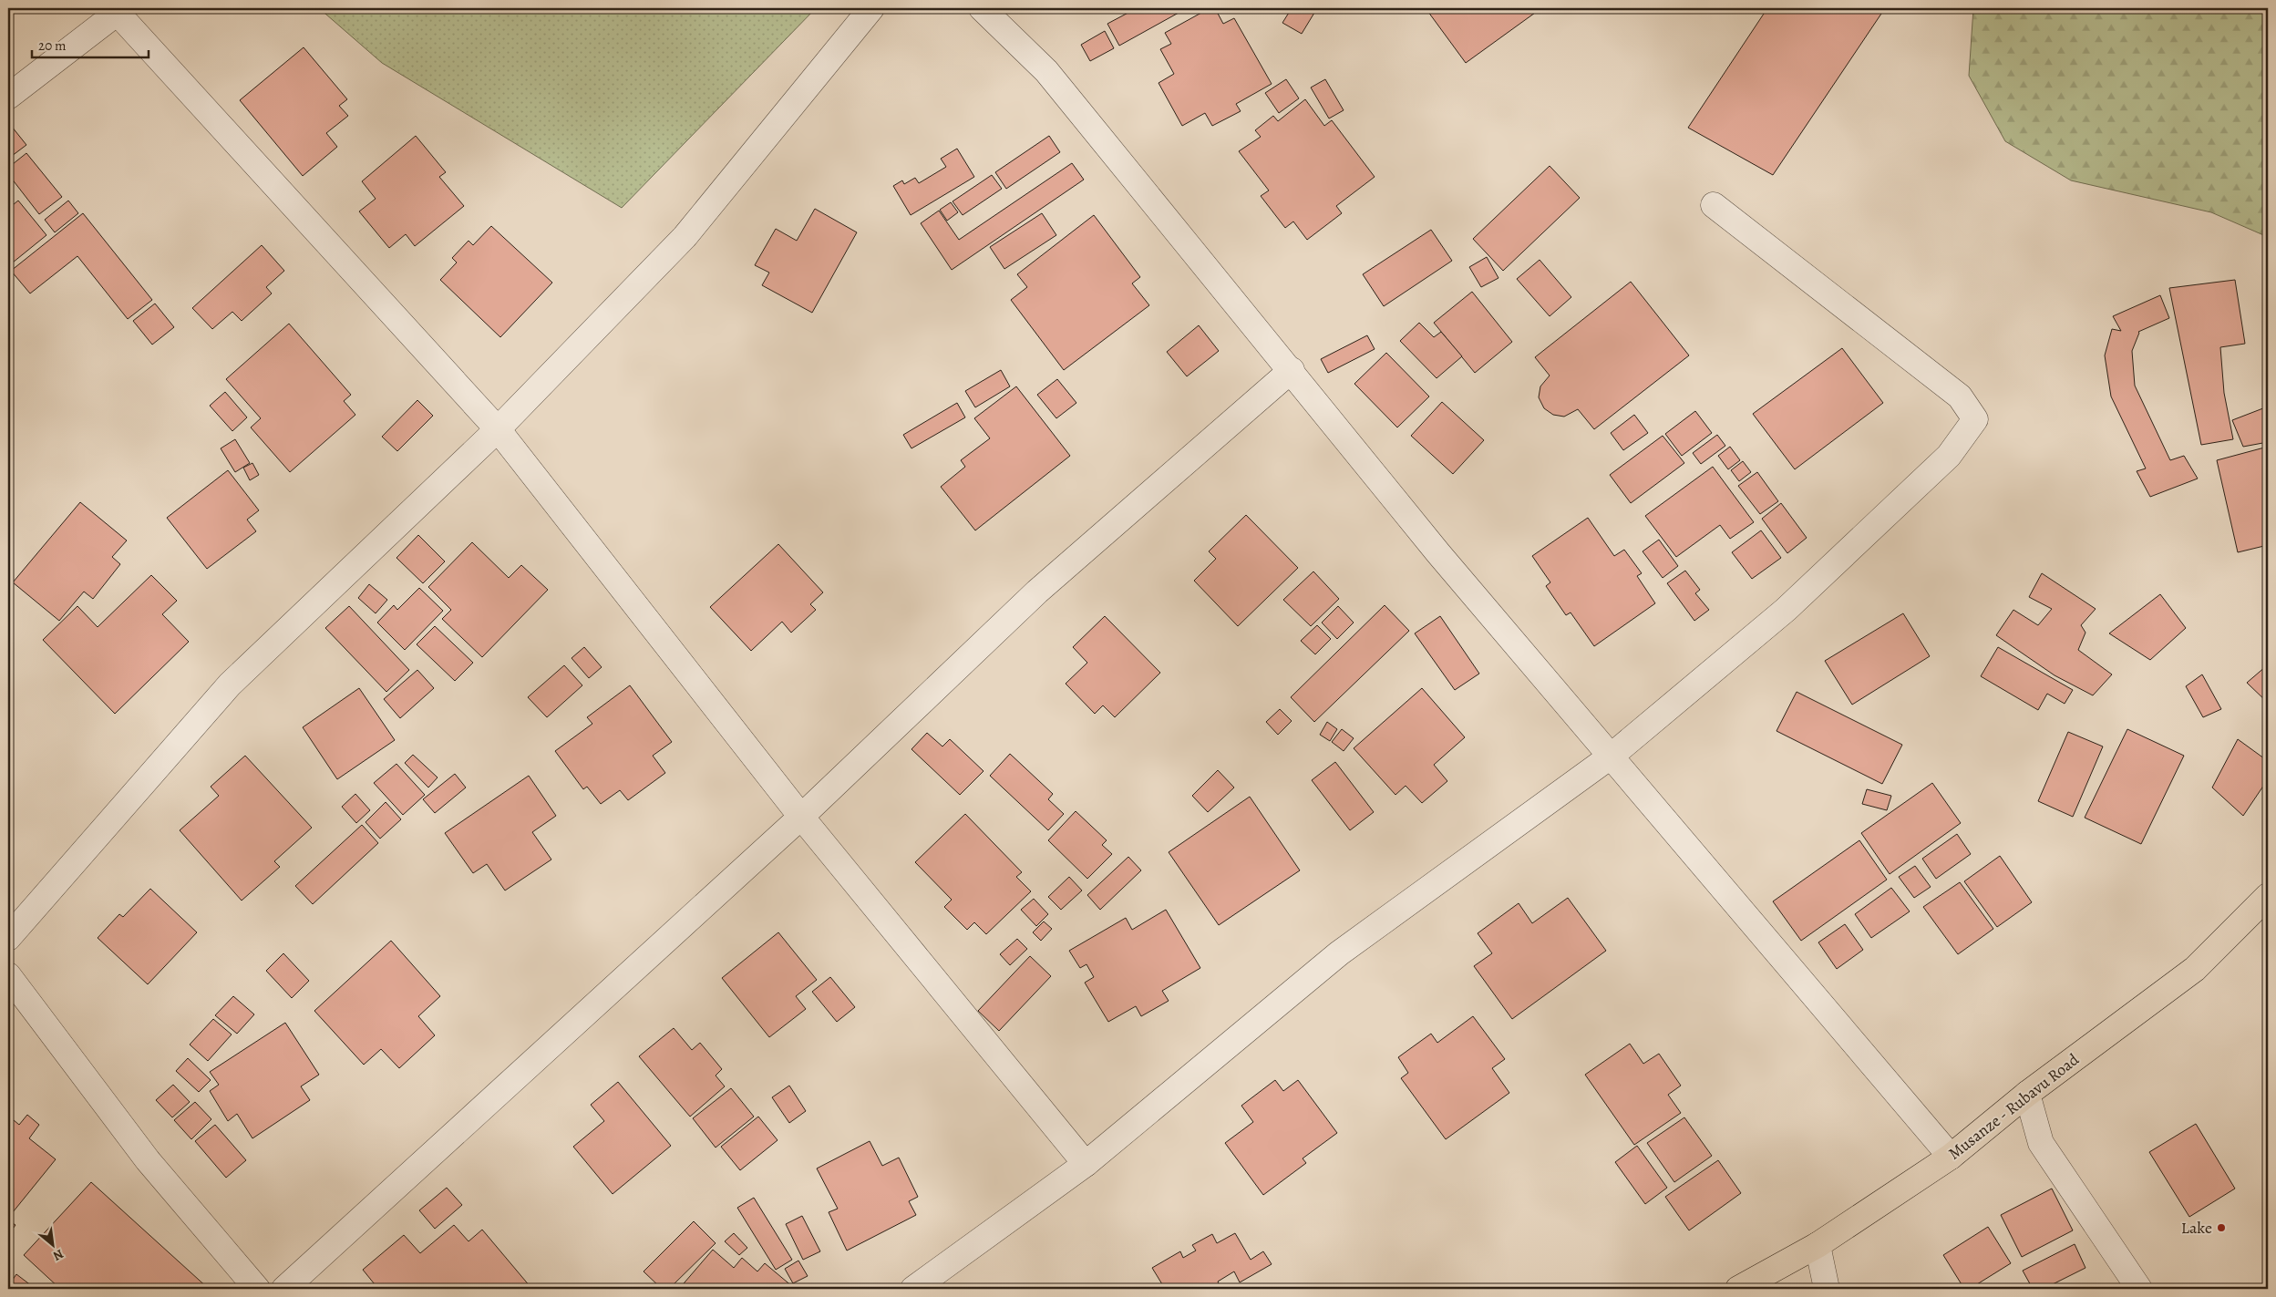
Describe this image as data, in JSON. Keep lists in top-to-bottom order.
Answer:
{
  "streets": {
    "highway": ["Musanze - Rubavu Road"]
  },
  "places": ["Lake"],
  "scale_bar": "20 m",
  "north": "bottom right"
}
